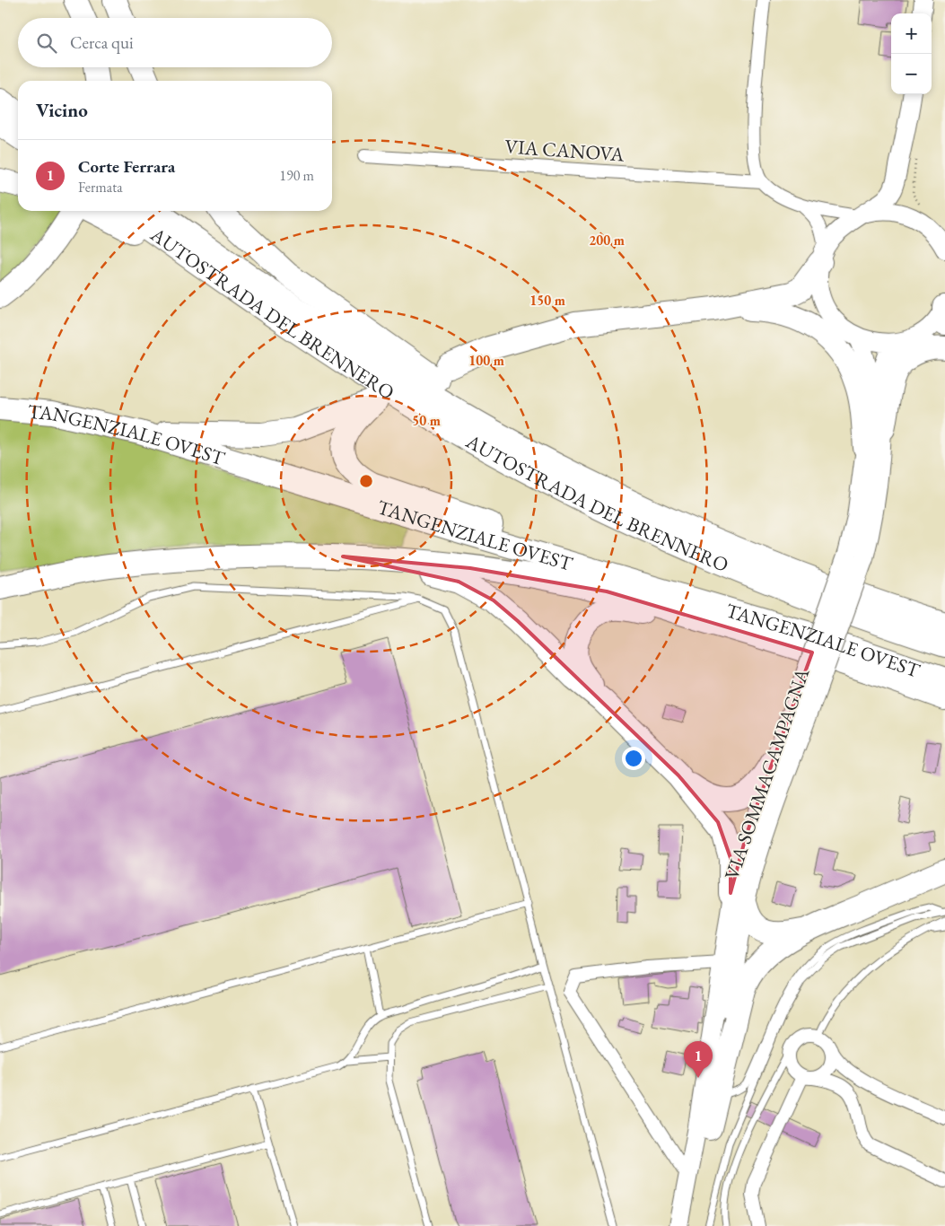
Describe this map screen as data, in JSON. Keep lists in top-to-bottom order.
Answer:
{
  "streets": {
    "highway": ["AUTOSTRADA DEL BRENNERO", "TANGENZIALE OVEST"],
    "street": ["VIA CANOVA", "VIA SOMMACAMPAGNA"]
  },
  "page": {
    "map_buttons": ["+", "−"],
    "search": "Cerca qui",
    "heading": "Vicino",
    "list": [
      {
        "mark": "1",
        "name": "Corte Ferrara",
        "note": "Fermata",
        "value": "190 m"
      }
    ],
    "pins": "1"
  },
  "rings": [
    "200 m",
    "150 m",
    "100 m",
    "50 m"
  ]
}
